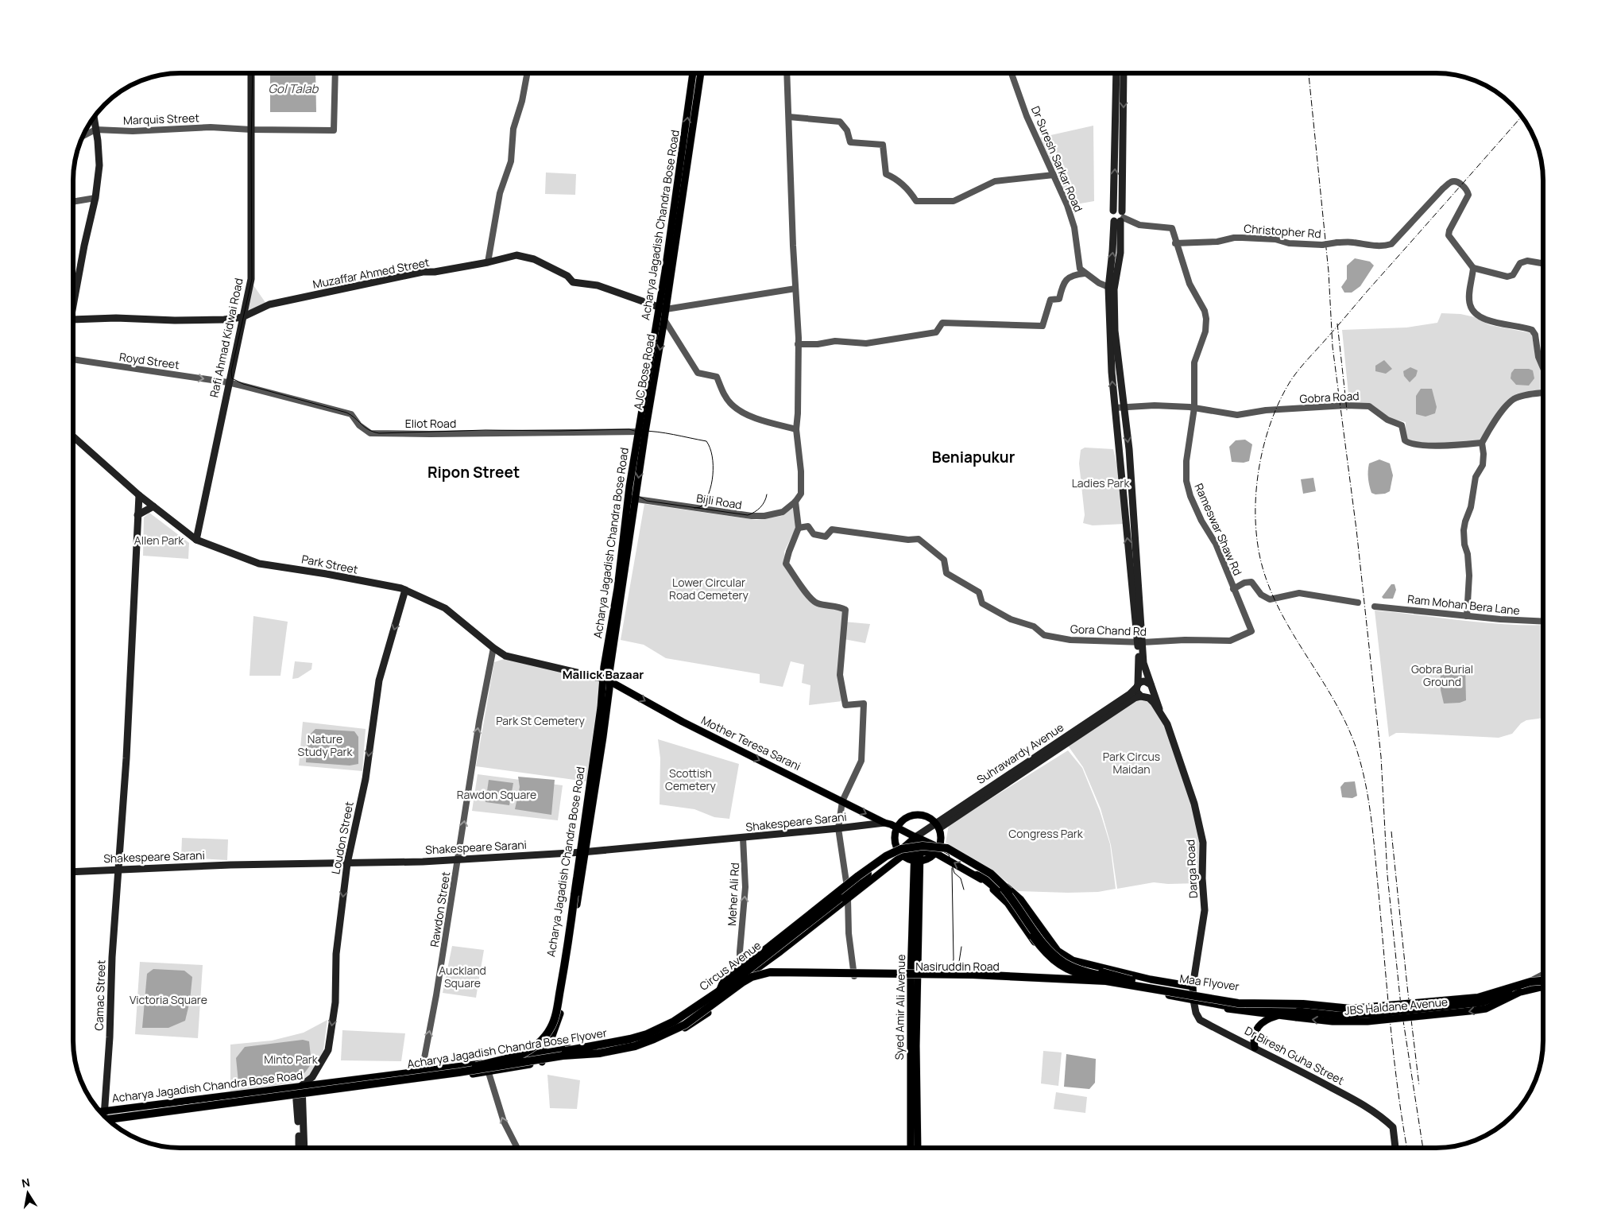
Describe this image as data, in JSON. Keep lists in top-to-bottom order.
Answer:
{
  "streets": {
    "highway": ["Maa Flyover", "Acharya Jagadish Chandra Bose Flyover"],
    "main road": [
      "Acharya Jagadish Chandra Bose Road",
      "Muzaffar Ahmed Street",
      "Rafi Ahmad Kidwai Road",
      "AJC Bose Road",
      "Park Street",
      "Mother Teresa Sarani",
      "Suhrawardy Avenue",
      "Shakespeare Sarani",
      "Loudon Street",
      "Darga Road",
      "Circus Avenue",
      "Nasiruddin Road",
      "Camac Street",
      "Syed Amir Ali Avenue",
      "Dr Biresh Guha Street"
    ],
    "street": [
      "Marquis Street",
      "Dr Suresh Sarkar Road",
      "Christopher Rd",
      "Royd Street",
      "Gobra Road",
      "Eliot Road",
      "Bijli Road",
      "Rameswar Shaw Rd",
      "Ram Mohan Bera Lane",
      "Gora Chand Rd",
      "Meher Ali Rd",
      "Rawdon Street"
    ]
  },
  "crossings": [
    ["Marquis Street", "Rafi Ahmad Kidwai Road"],
    ["Acharya Jagadish Chandra Bose Road", "Muzaffar Ahmed Street"],
    ["Acharya Jagadish Chandra Bose Road", "AJC Bose Road"],
    ["Acharya Jagadish Chandra Bose Road", "Eliot Road"],
    ["Acharya Jagadish Chandra Bose Road", "Park Street"],
    ["Acharya Jagadish Chandra Bose Road", "Mother Teresa Sarani"],
    ["Acharya Jagadish Chandra Bose Road", "Shakespeare Sarani"],
    ["Acharya Jagadish Chandra Bose Road", "Loudon Street"],
    ["Acharya Jagadish Chandra Bose Road", "Rawdon Street"],
    ["Acharya Jagadish Chandra Bose Road", "Circus Avenue"],
    ["Christopher Rd", "Rameswar Shaw Rd"],
    ["Muzaffar Ahmed Street", "Rafi Ahmad Kidwai Road"],
    ["Muzaffar Ahmed Street", "AJC Bose Road"],
    ["Rafi Ahmad Kidwai Road", "Royd Street"],
    ["Rafi Ahmad Kidwai Road", "Eliot Road"],
    ["Rafi Ahmad Kidwai Road", "Park Street"],
    ["Royd Street", "Eliot Road"],
    ["AJC Bose Road", "Eliot Road"],
    ["AJC Bose Road", "Bijli Road"],
    ["AJC Bose Road", "Park Street"],
    ["AJC Bose Road", "Mother Teresa Sarani"],
    ["Gobra Road", "Rameswar Shaw Rd"],
    ["Rameswar Shaw Rd", "Gora Chand Rd"],
    ["Park Street", "Mother Teresa Sarani"],
    ["Park Street", "Loudon Street"],
    ["Park Street", "Rawdon Street"],
    ["Gora Chand Rd", "Darga Road"],
    ["Mother Teresa Sarani", "Shakespeare Sarani"],
    ["Suhrawardy Avenue", "Darga Road"],
    ["Suhrawardy Avenue", "Circus Avenue"],
    ["Suhrawardy Avenue", "Maa Flyover"],
    ["Suhrawardy Avenue", "Syed Amir Ali Avenue"],
    ["Shakespeare Sarani", "Loudon Street"],
    ["Shakespeare Sarani", "Meher Ali Rd"],
    ["Shakespeare Sarani", "Rawdon Street"],
    ["Shakespeare Sarani", "Camac Street"],
    ["Darga Road", "Maa Flyover"],
    ["Meher Ali Rd", "Circus Avenue"],
    ["Meher Ali Rd", "Nasiruddin Road"],
    ["Meher Ali Rd", "Acharya Jagadish Chandra Bose Flyover"],
    ["Circus Avenue", "Nasiruddin Road"],
    ["Circus Avenue", "Maa Flyover"],
    ["Circus Avenue", "Syed Amir Ali Avenue"],
    ["Circus Avenue", "Acharya Jagadish Chandra Bose Flyover"],
    ["Nasiruddin Road", "Syed Amir Ali Avenue"],
    ["Nasiruddin Road", "Acharya Jagadish Chandra Bose Flyover"],
    ["Maa Flyover", "Syed Amir Ali Avenue"]
  ],
  "one_way": [
    "Royd Street",
    "Mother Teresa Sarani",
    "Loudon Street",
    "Meher Ali Rd",
    "Rawdon Street"
  ],
  "districts": ["Beniapukur", "Ripon Street", "Mallick Bazaar"],
  "water": ["Gol Talab"],
  "parks": [
    "Ladies Park",
    "Allen Park",
    "Lower Circular Road Cemetery",
    "Gobra Burial Ground",
    "Park St Cemetery",
    "Nature Study Park",
    "Park Circus Maidan",
    "Scottish Cemetery",
    "Rawdon Square",
    "Congress Park",
    "Auckland Square",
    "Victoria Square",
    "Minto Park"
  ],
  "north": "top"
}
